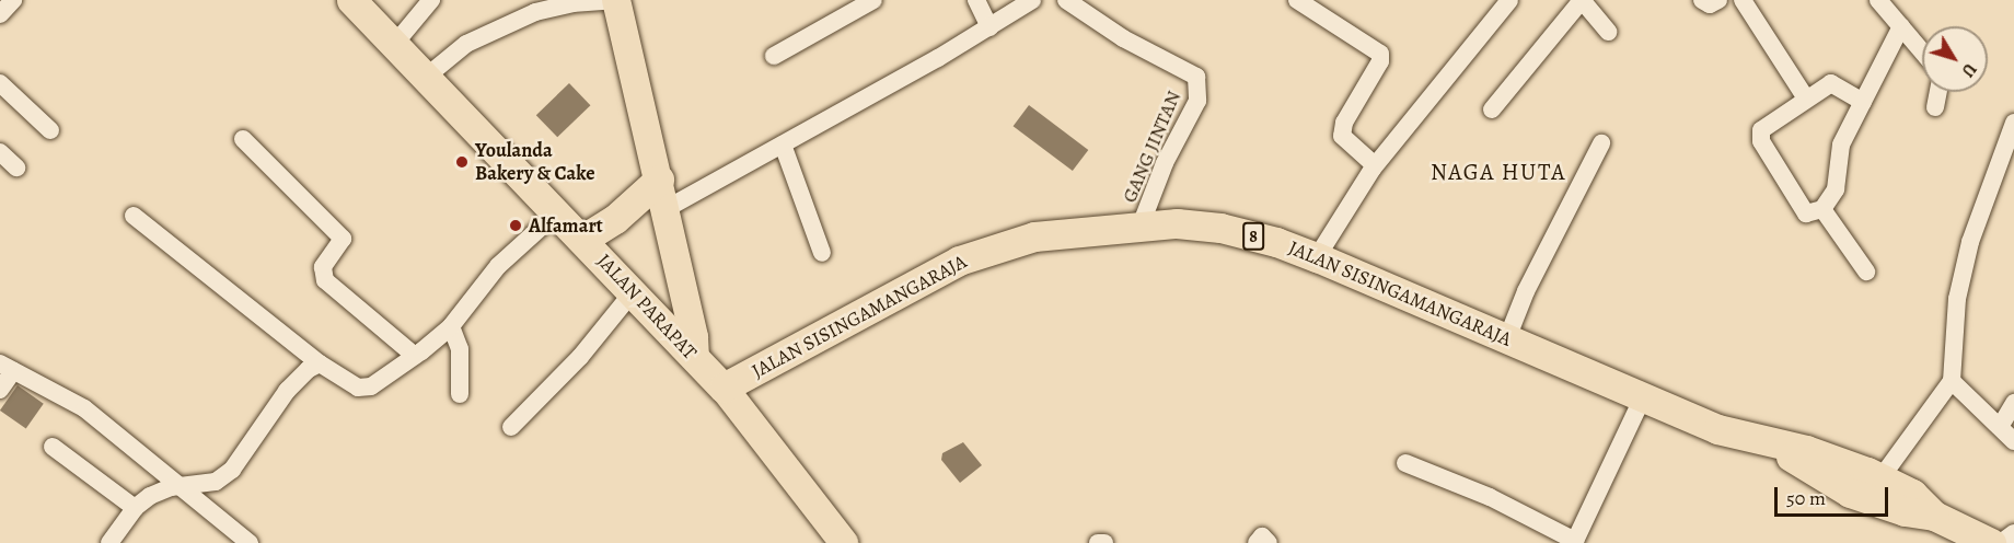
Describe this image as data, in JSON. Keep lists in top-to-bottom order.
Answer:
{
  "streets": {
    "highway": ["8", "JALAN SISINGAMANGARAJA", "JALAN PARAPAT"],
    "street": ["GANG JINTAN"]
  },
  "crossings": [
    ["GANG JINTAN", "JALAN SISINGAMANGARAJA"],
    ["JALAN SISINGAMANGARAJA", "JALAN PARAPAT"]
  ],
  "districts": ["NAGA HUTA"],
  "places": ["Youlanda Bakery & Cake", "Alfamart"],
  "scale_bar": "50 m",
  "north": "bottom right"
}
